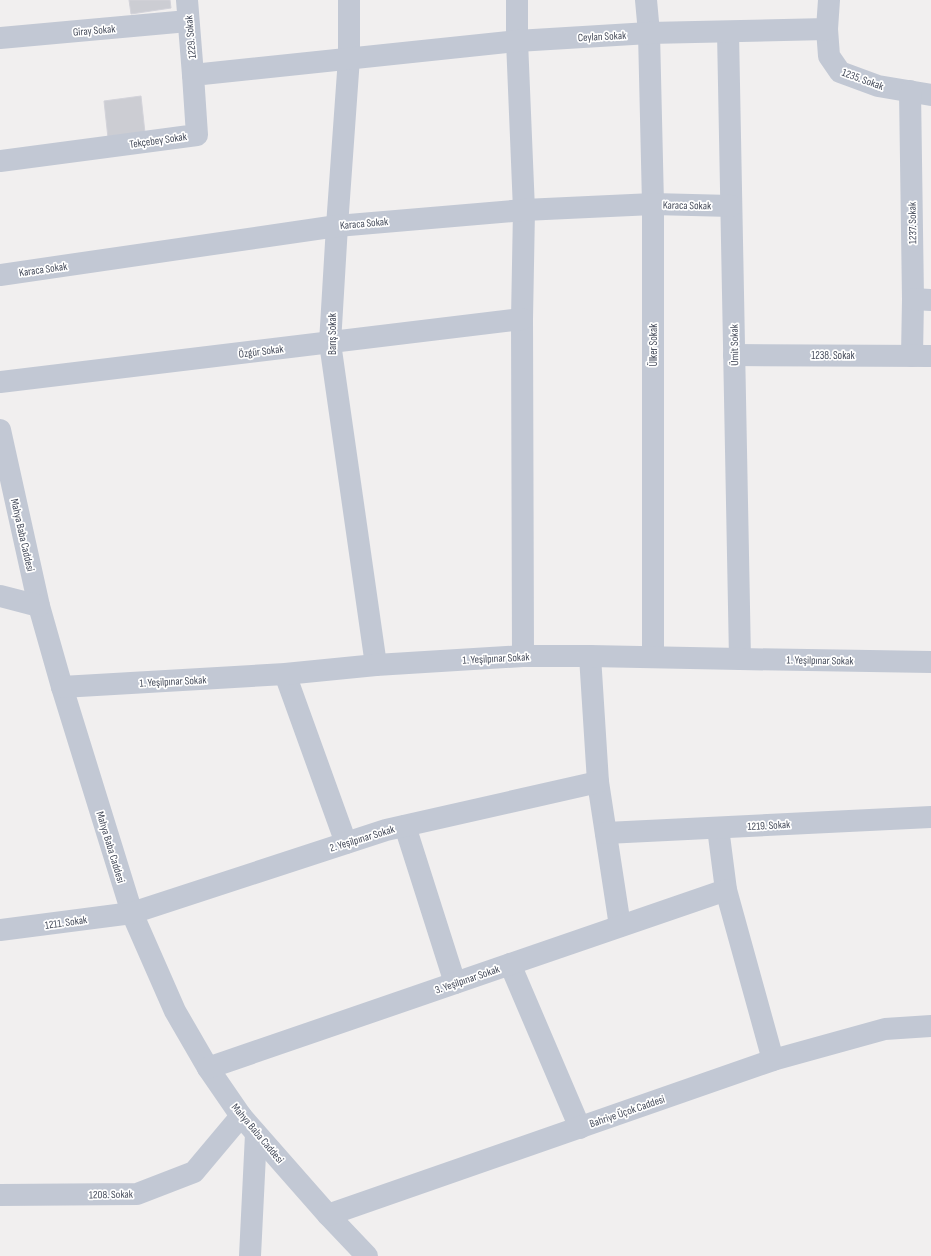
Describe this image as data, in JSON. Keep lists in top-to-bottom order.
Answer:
{
  "streets": {
    "street": [
      "Giray Sokak",
      "Ceylan Sokak",
      "1229. Sokak",
      "1235. Sokak",
      "Tekçebey Sokak",
      "Karaca Sokak",
      "1237. Sokak",
      "Barış Sokak",
      "Ülker Sokak",
      "Ümit Sokak",
      "Özgür Sokak",
      "1238. Sokak",
      "Mahya Baba Caddesi",
      "1. Yeşilpınar Sokak",
      "1219. Sokak",
      "2. Yeşilpınar Sokak",
      "1211. Sokak",
      "3. Yeşilpınar Sokak",
      "Bahriye Üçok Caddesi",
      "1208. Sokak"
    ]
  },
  "crossings": [
    ["Giray Sokak", "1229. Sokak"],
    ["Ceylan Sokak", "1235. Sokak"],
    ["Ceylan Sokak", "Barış Sokak"],
    ["Ceylan Sokak", "Ülker Sokak"],
    ["Ceylan Sokak", "Ümit Sokak"],
    ["1229. Sokak", "Tekçebey Sokak"],
    ["1235. Sokak", "1237. Sokak"],
    ["Karaca Sokak", "Barış Sokak"],
    ["Karaca Sokak", "Ülker Sokak"],
    ["Karaca Sokak", "Ümit Sokak"],
    ["1237. Sokak", "1238. Sokak"],
    ["Barış Sokak", "Özgür Sokak"],
    ["Barış Sokak", "1. Yeşilpınar Sokak"],
    ["Ülker Sokak", "1. Yeşilpınar Sokak"],
    ["Ümit Sokak", "1238. Sokak"],
    ["Ümit Sokak", "1. Yeşilpınar Sokak"],
    ["Mahya Baba Caddesi", "1. Yeşilpınar Sokak"],
    ["Mahya Baba Caddesi", "2. Yeşilpınar Sokak"],
    ["Mahya Baba Caddesi", "1211. Sokak"],
    ["Mahya Baba Caddesi", "3. Yeşilpınar Sokak"],
    ["Mahya Baba Caddesi", "Bahriye Üçok Caddesi"],
    ["Mahya Baba Caddesi", "1208. Sokak"],
    ["2. Yeşilpınar Sokak", "1211. Sokak"]
  ]
}
